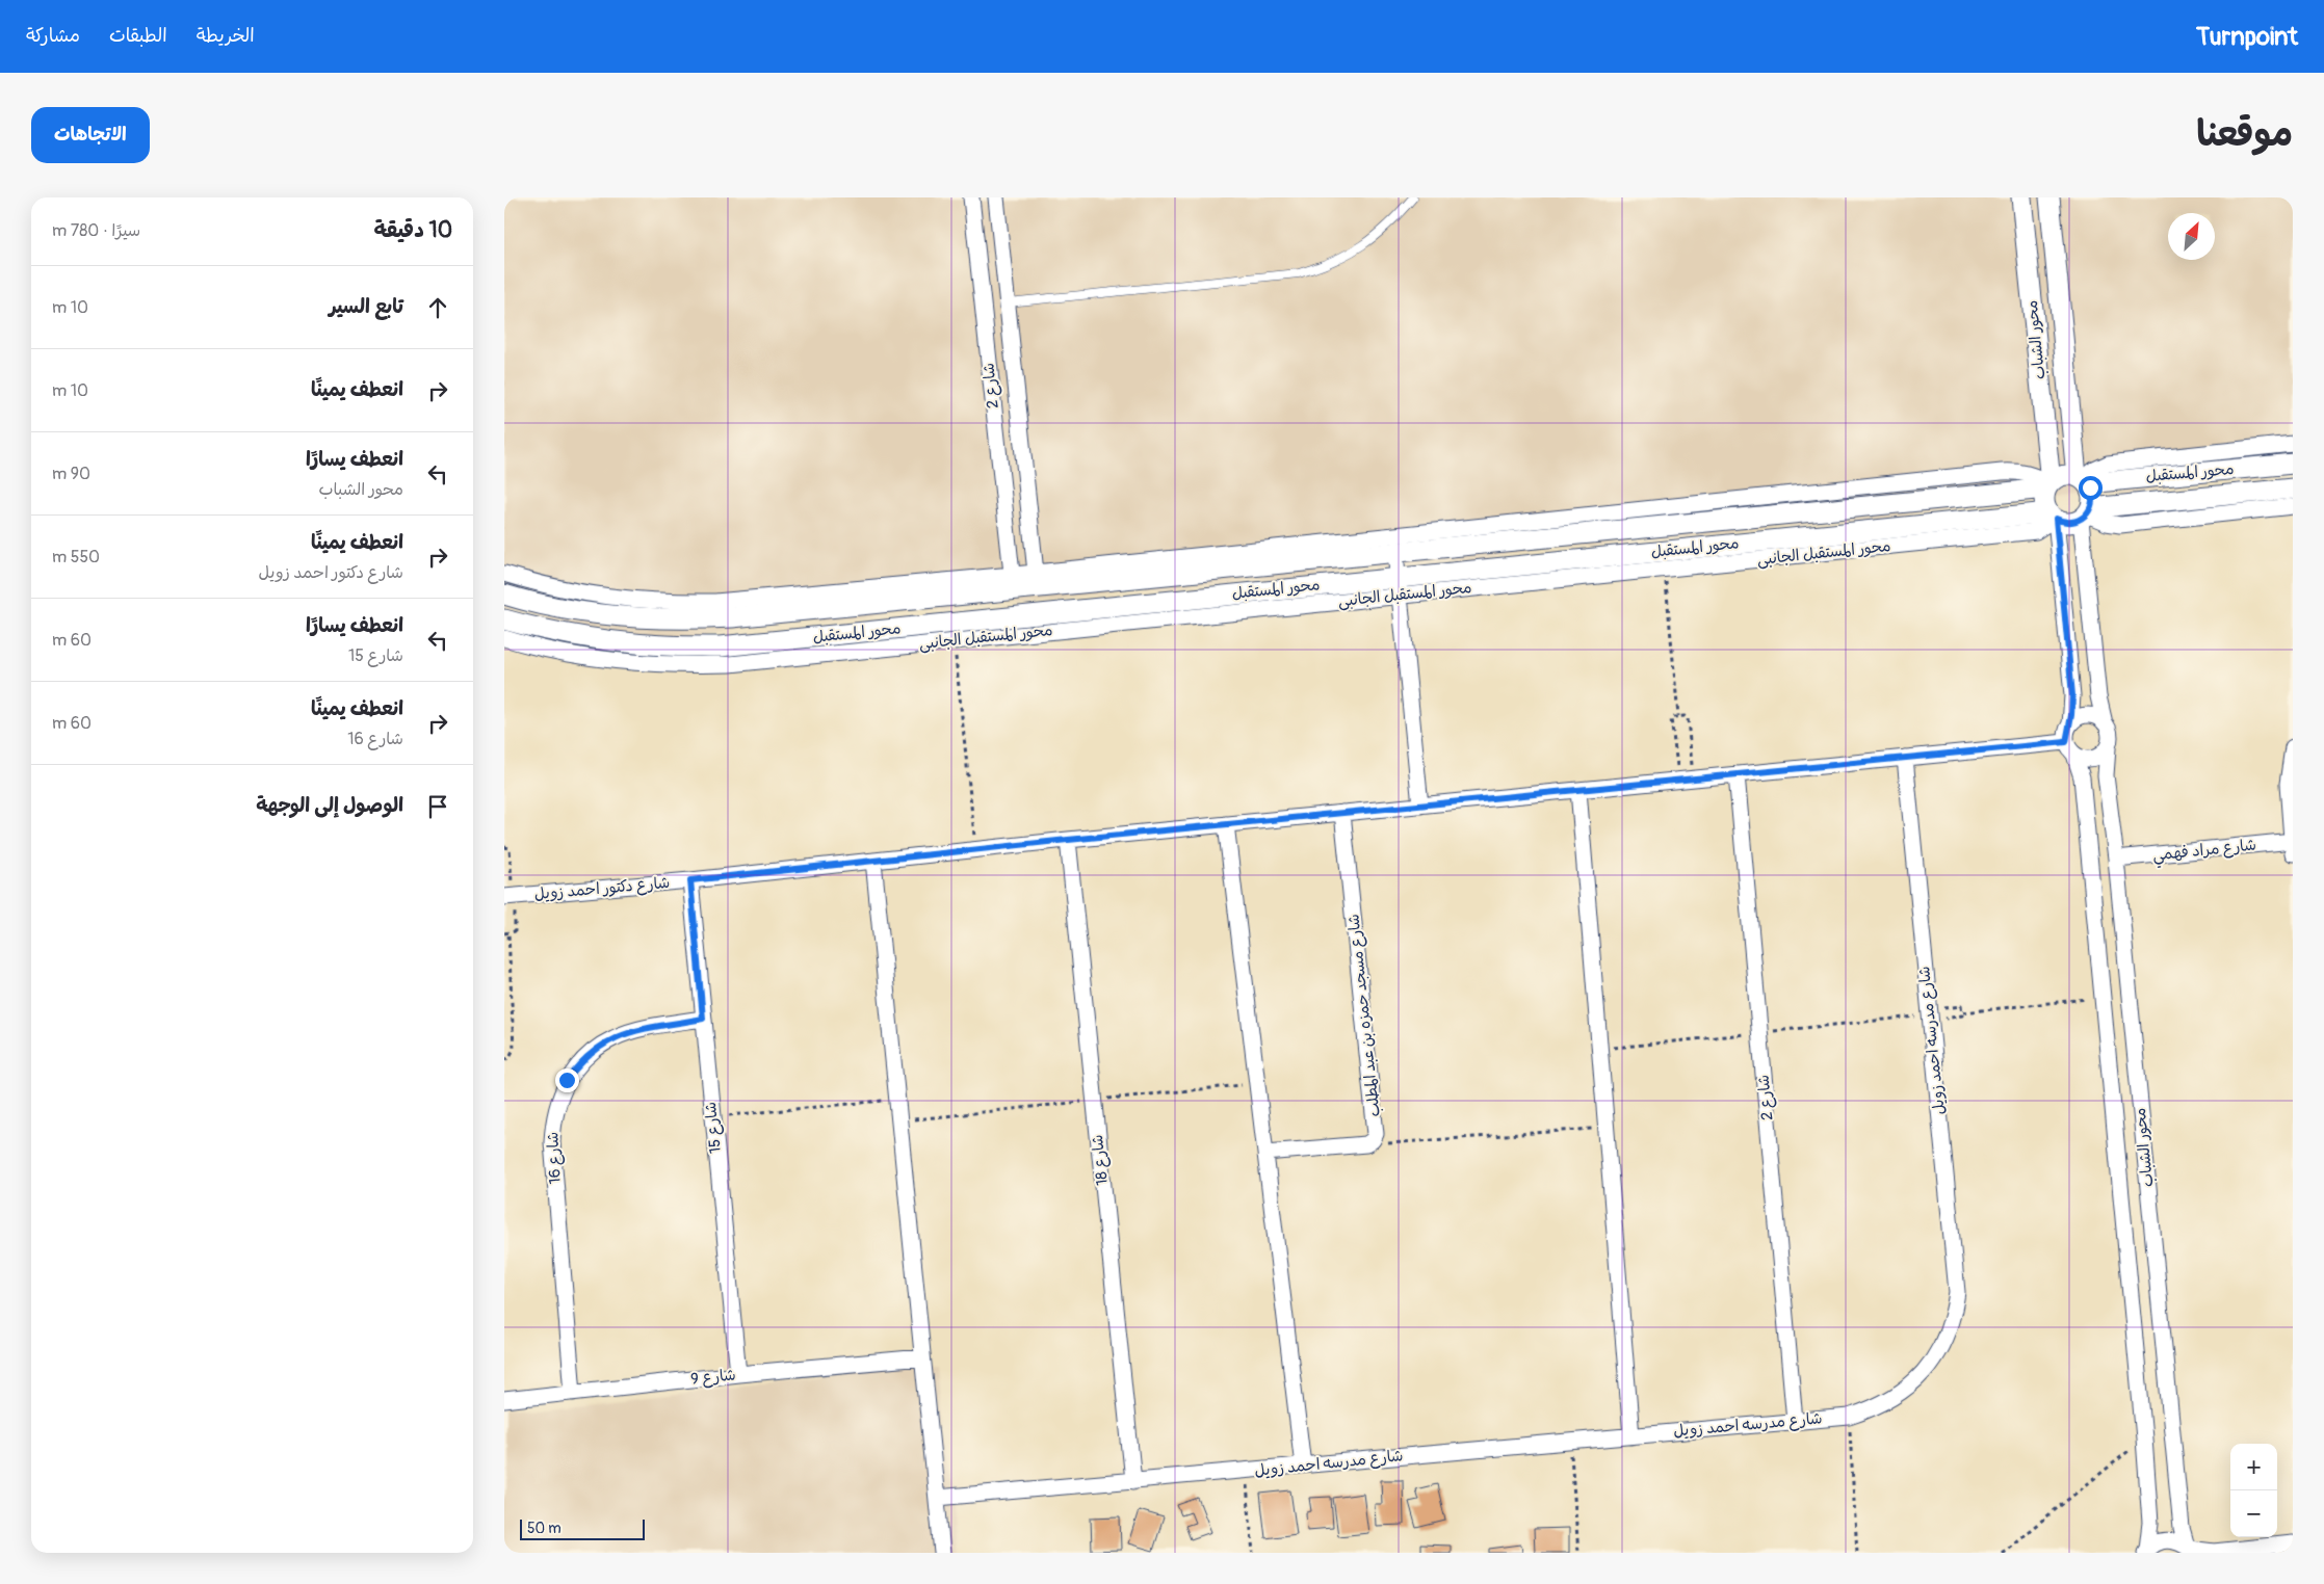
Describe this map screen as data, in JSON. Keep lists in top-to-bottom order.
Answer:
{
  "streets": {
    "street": [
      "محور الشباب",
      "شارع 2",
      "محور المستقبل",
      "محور المستقبل الجانبى",
      "شارع مراد فهمي",
      "شارع دكتور احمد زويل",
      "شارع مسجد حمزه بن عبد المطلب",
      "شارع مدرسه احمد زويل",
      "شارع 15",
      "شارع 16",
      "شارع 18",
      "شارع 9"
    ]
  },
  "crossings": [
    ["محور الشباب", "محور المستقبل"],
    ["محور الشباب", "محور المستقبل الجانبى"],
    ["محور الشباب", "شارع مراد فهمي"],
    ["محور الشباب", "شارع دكتور احمد زويل"],
    ["شارع 2", "شارع دكتور احمد زويل"],
    ["شارع 2", "شارع مدرسه احمد زويل"],
    ["محور المستقبل", "محور المستقبل الجانبى"],
    ["شارع دكتور احمد زويل", "شارع مسجد حمزه بن عبد المطلب"],
    ["شارع دكتور احمد زويل", "شارع مدرسه احمد زويل"],
    ["شارع دكتور احمد زويل", "شارع 15"],
    ["شارع دكتور احمد زويل", "شارع 18"],
    ["شارع مدرسه احمد زويل", "شارع 18"],
    ["شارع 15", "شارع 16"],
    ["شارع 15", "شارع 9"],
    ["شارع 16", "شارع 9"]
  ],
  "scale_bar": "50 m",
  "north": "top right",
  "page": {
    "header": "Turnpoint",
    "nav": ["الخريطة", "الطبقات", "مشاركة"],
    "title": "موقعنا",
    "buttons": "الاتجاهات",
    "heading": ["10 دقيقة", "سيرًا · 780 m"],
    "list": [
      ["تابع السير", "10 m"],
      ["انعطف يمينًا", "10 m"],
      ["انعطف يسارًا", "محور الشباب", "90 m"],
      ["انعطف يمينًا", "شارع دكتور احمد زويل", "550 m"],
      ["انعطف يسارًا", "شارع 15", "60 m"],
      ["انعطف يمينًا", "شارع 16", "60 m"],
      "الوصول إلى الوجهة"
    ],
    "map_buttons": ["+", "−"],
    "scale": "50 m"
  }
}
